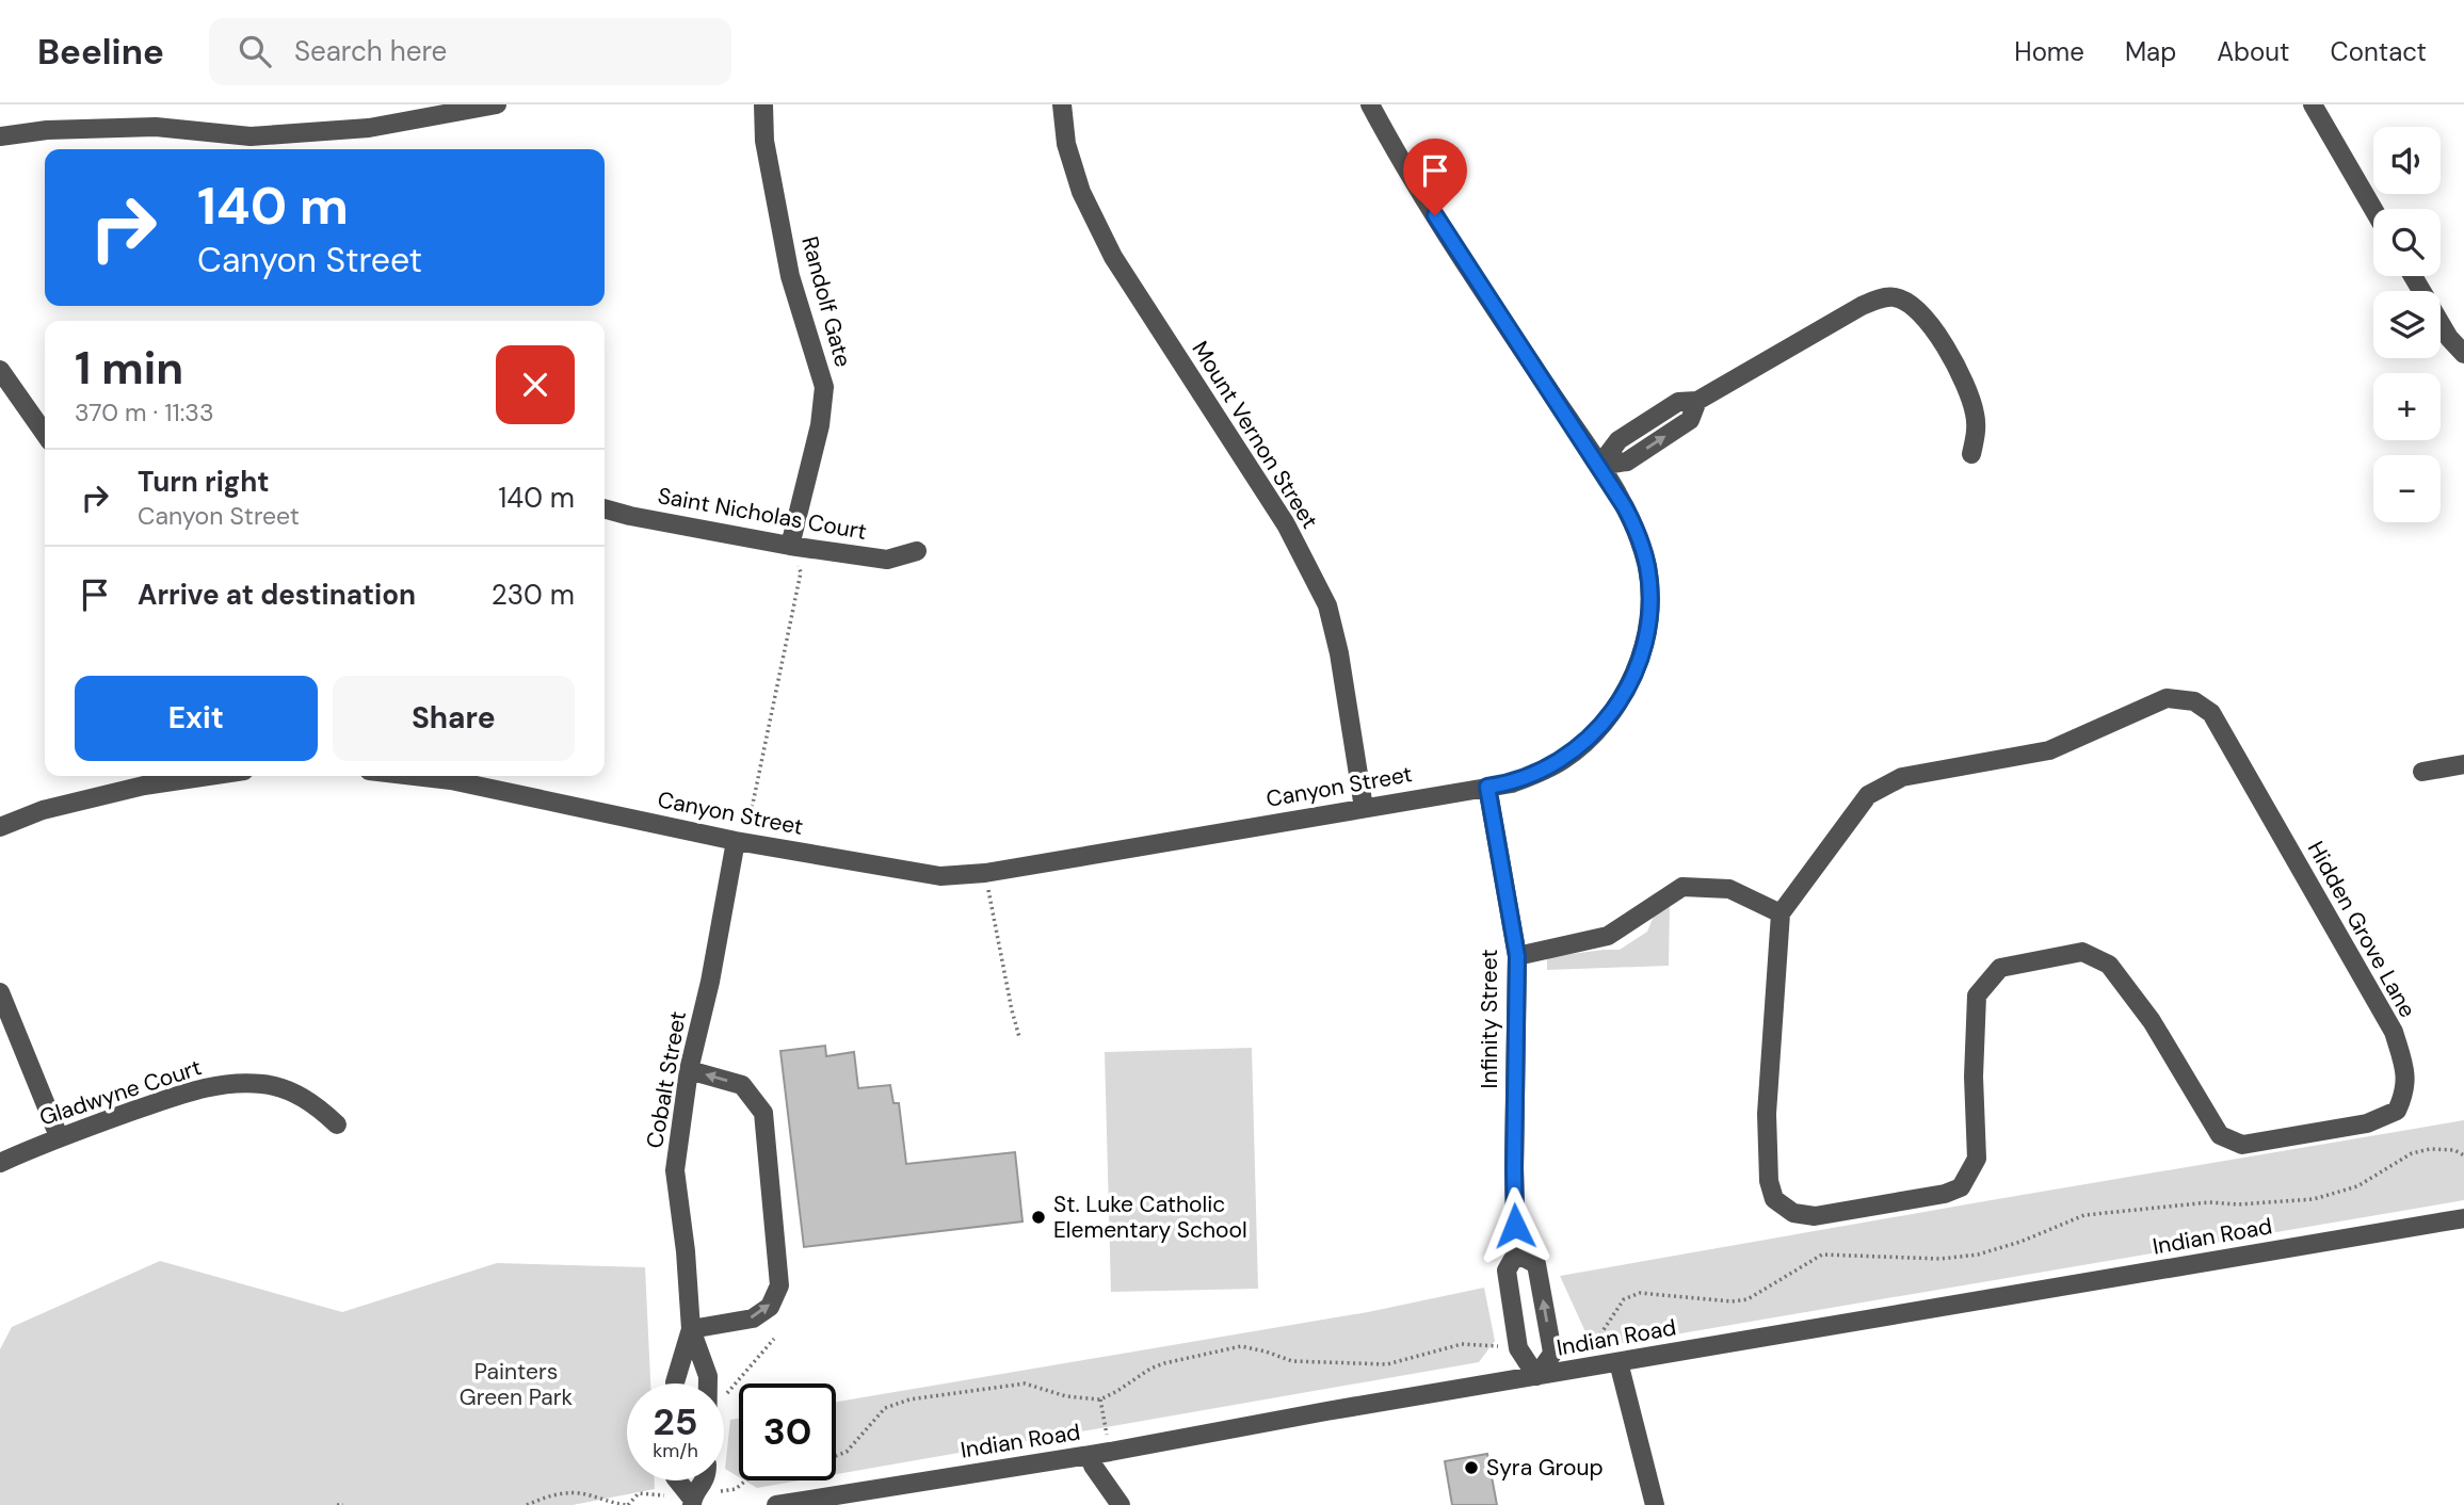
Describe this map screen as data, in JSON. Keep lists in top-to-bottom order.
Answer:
{
  "streets": {
    "street": [
      "Randolf Gate",
      "Mount Vernon Street",
      "Saint Nicholas Court",
      "Canyon Street",
      "Hidden Grove Lane",
      "Infinity Street",
      "Cobalt Street",
      "Gladwyne Court",
      "Indian Road"
    ]
  },
  "crossings": [
    ["Randolf Gate", "Saint Nicholas Court"],
    ["Mount Vernon Street", "Canyon Street"],
    ["Canyon Street", "Infinity Street"],
    ["Canyon Street", "Cobalt Street"],
    ["Infinity Street", "Indian Road"]
  ],
  "parks": ["Painters Green Park"],
  "places": ["St. Luke Catholic Elementary School", "Syra Group"],
  "page": {
    "header": "Beeline",
    "search": "Search here",
    "nav": [
      "Home",
      "Map",
      "About",
      "Contact"
    ],
    "map_buttons": ["+", "−"],
    "turn": ["140 m", "Canyon Street"],
    "heading": ["1 min", "370 m · 11:33"],
    "list": [
      {
        "name": "Turn right",
        "note": "Canyon Street",
        "value": "140 m"
      },
      {
        "name": "Arrive at destination",
        "value": "230 m"
      }
    ],
    "buttons": ["Exit", "Share"],
    "speed": "25 km/h",
    "limit": "30"
  }
}
